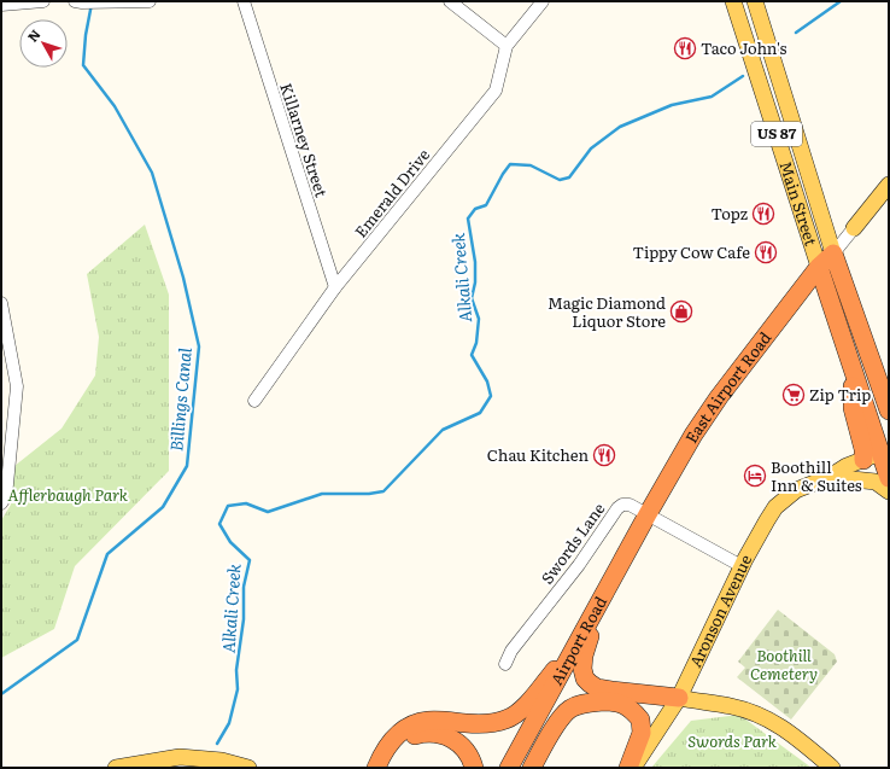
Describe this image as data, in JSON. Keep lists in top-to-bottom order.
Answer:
{
  "streets": {
    "highway": ["US 87", "East Airport Road", "Airport Road"],
    "main road": ["Main Street", "Aronson Avenue"],
    "street": ["Killarney Street", "Emerald Drive", "Swords Lane"]
  },
  "crossings": [
    ["US 87", "Main Street"],
    ["US 87", "East Airport Road"],
    ["US 87", "Aronson Avenue"],
    ["Killarney Street", "Emerald Drive"],
    ["Main Street", "East Airport Road"],
    ["East Airport Road", "Swords Lane"],
    ["East Airport Road", "Airport Road"],
    ["Swords Lane", "Aronson Avenue"],
    ["Swords Lane", "Airport Road"]
  ],
  "water": ["Alkali Creek", "Billings Canal"],
  "parks": ["Afflerbaugh Park", "Boothill Cemetery", "Swords Park"],
  "places": {
    "restaurant": [
      "Taco John's",
      "Topz",
      "Tippy Cow Cafe",
      "Chau Kitchen"
    ],
    "shop": ["Magic Diamond Liquor Store"],
    "supermarket": ["Zip Trip"],
    "hotel": ["Boothill Inn & Suites"]
  },
  "north": "top left"
}
